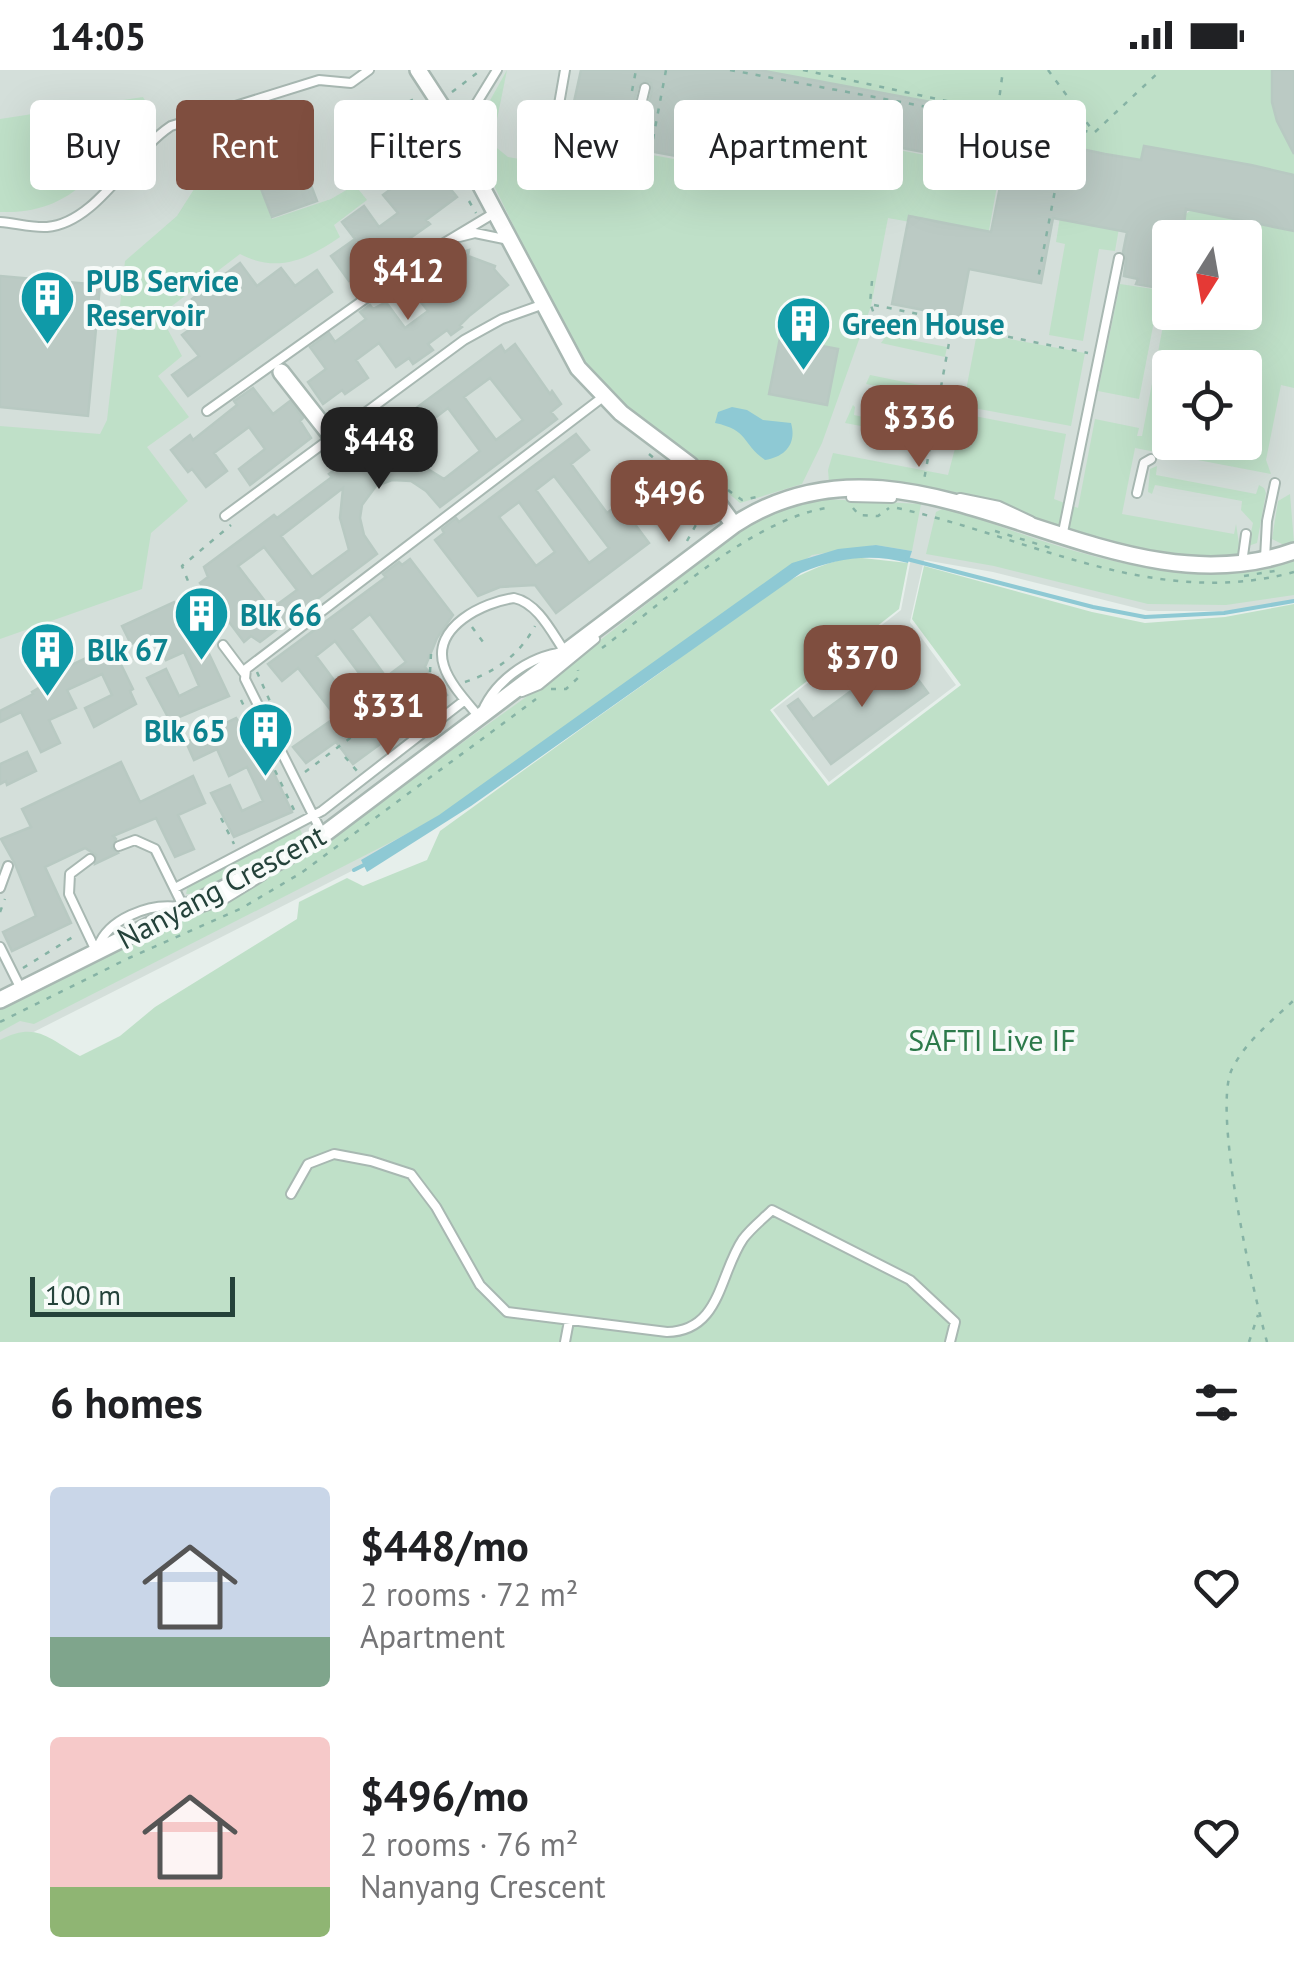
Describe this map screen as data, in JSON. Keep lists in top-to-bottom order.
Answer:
{
  "streets": {
    "street": ["Nanyang Crescent"]
  },
  "parks": ["SAFTI Live IF"],
  "places": {
    "building": [
      "PUB Service Reservoir",
      "Green House",
      "Blk 66",
      "Blk 67",
      "Blk 65"
    ]
  },
  "scale_bar": "100 m",
  "north": "bottom",
  "page": {
    "status": "14:05",
    "chip": [
      "Buy",
      "Rent",
      "Filters",
      "New",
      "Apartment",
      "House"
    ],
    "price": [
      "$412",
      "$336",
      "$448",
      "$496",
      "$370",
      "$331"
    ],
    "scale": "100 m",
    "heading": "6 homes",
    "list": [
      {
        "name": "$448/mo",
        "note": "2 rooms · 72 m² · Apartment"
      },
      {
        "name": "$496/mo",
        "note": "2 rooms · 76 m² · Nanyang Crescent"
      }
    ]
  }
}
